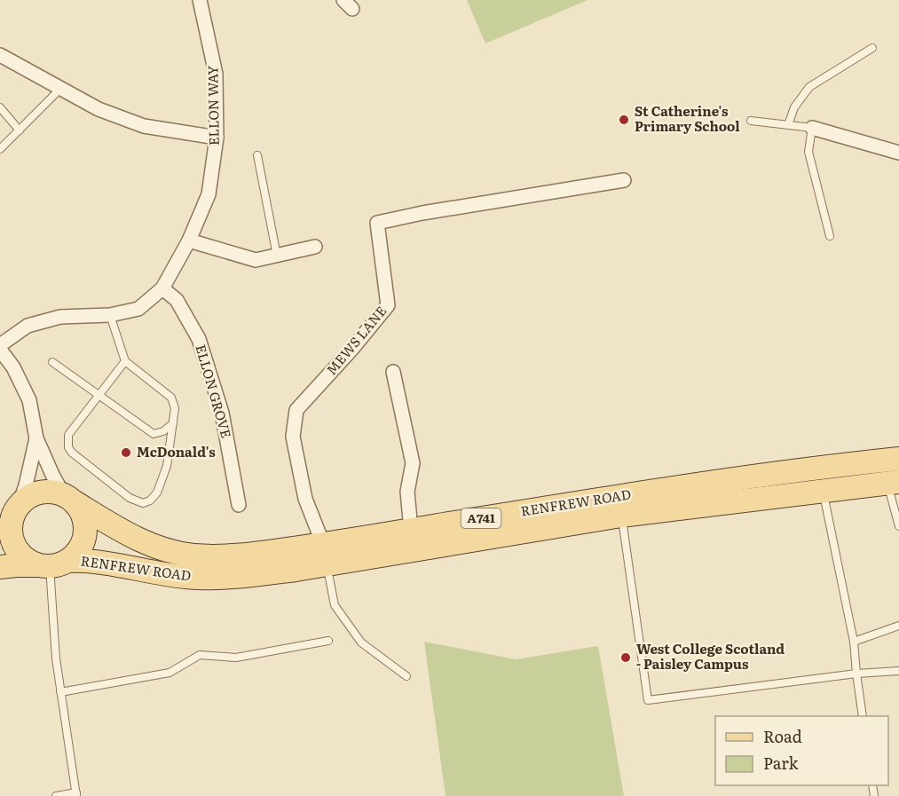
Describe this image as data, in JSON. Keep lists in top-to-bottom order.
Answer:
{
  "streets": {
    "main road": ["RENFREW ROAD", "A741"],
    "street": ["ELLON WAY", "MEWS LANE", "ELLON GROVE"]
  },
  "crossings": [
    ["ELLON WAY", "ELLON GROVE"],
    ["MEWS LANE", "RENFREW ROAD"]
  ],
  "places": ["St Catherine's Primary School", "McDonald's", "West College Scotland - Paisley Campus"],
  "legend": ["Road", "Park"]
}
